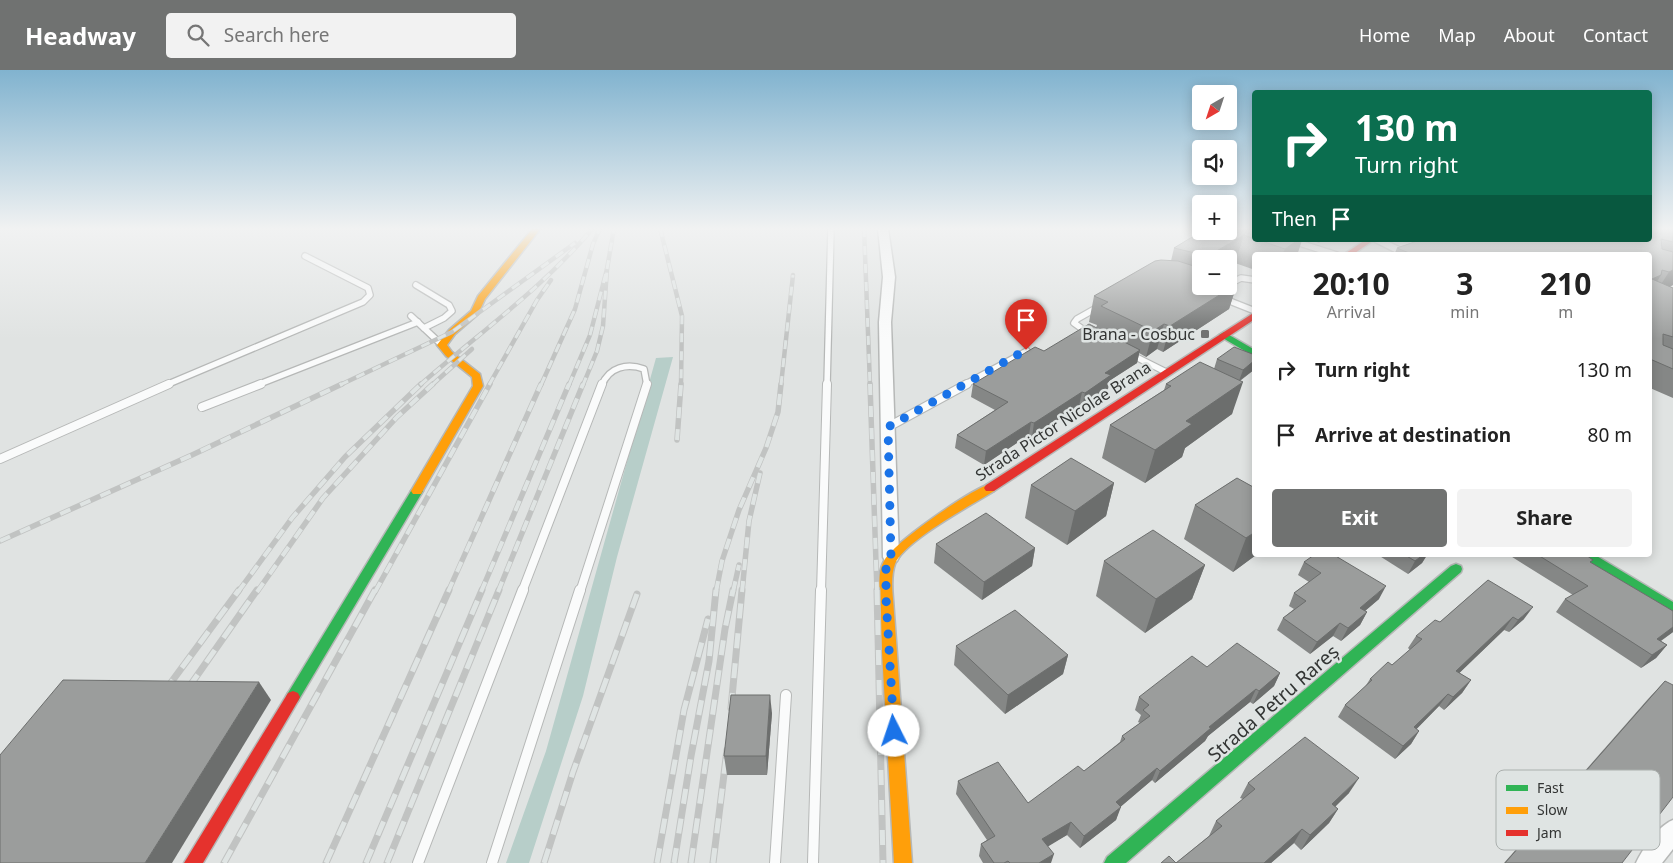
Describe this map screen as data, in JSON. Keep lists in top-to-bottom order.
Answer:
{
  "streets": {
    "street": ["Strada Pictor Nicolae Brana", "Strada Petru Rareș"]
  },
  "places": {
    "transit": ["Brana - Cosbuc"]
  },
  "legend": ["Fast", "Slow", "Jam"],
  "north": "bottom left",
  "page": {
    "header": "Headway",
    "search": "Search here",
    "nav": [
      "Home",
      "Map",
      "About",
      "Contact"
    ],
    "map_buttons": ["+", "−"],
    "turn": ["130 m", "Turn right"],
    "then": "Then",
    "eta": [
      "20:10",
      "Arrival",
      "3",
      "min",
      "210",
      "m"
    ],
    "list": [
      {
        "name": "Turn right",
        "value": "130 m"
      },
      {
        "name": "Arrive at destination",
        "value": "80 m"
      }
    ],
    "buttons": ["Exit", "Share"]
  }
}
